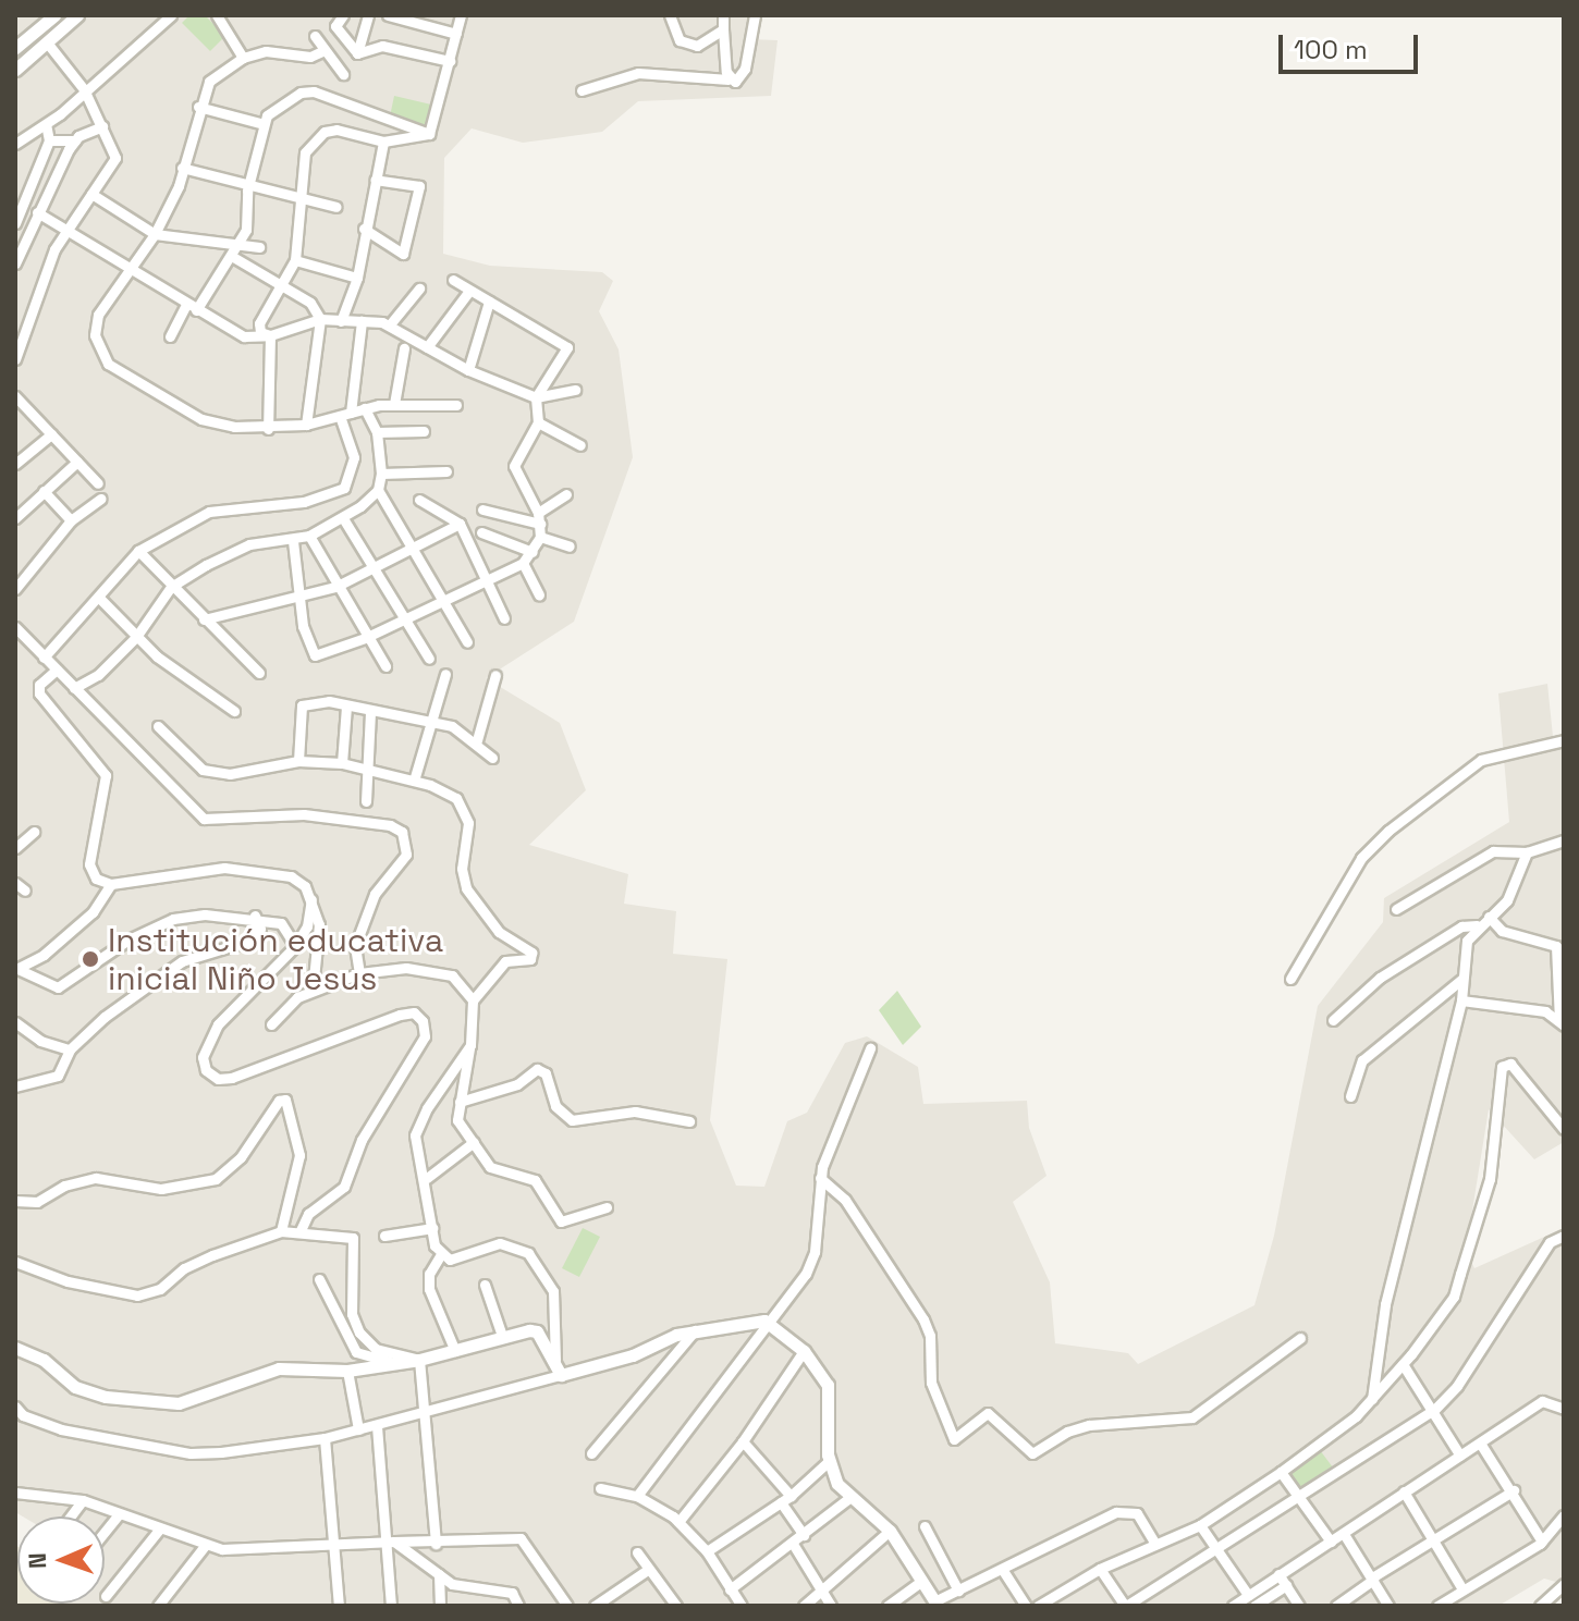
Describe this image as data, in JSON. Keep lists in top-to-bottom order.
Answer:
{
  "places": ["Institución educativa inicial Niño Jesus"],
  "scale_bar": "100 m",
  "north": "left"
}
